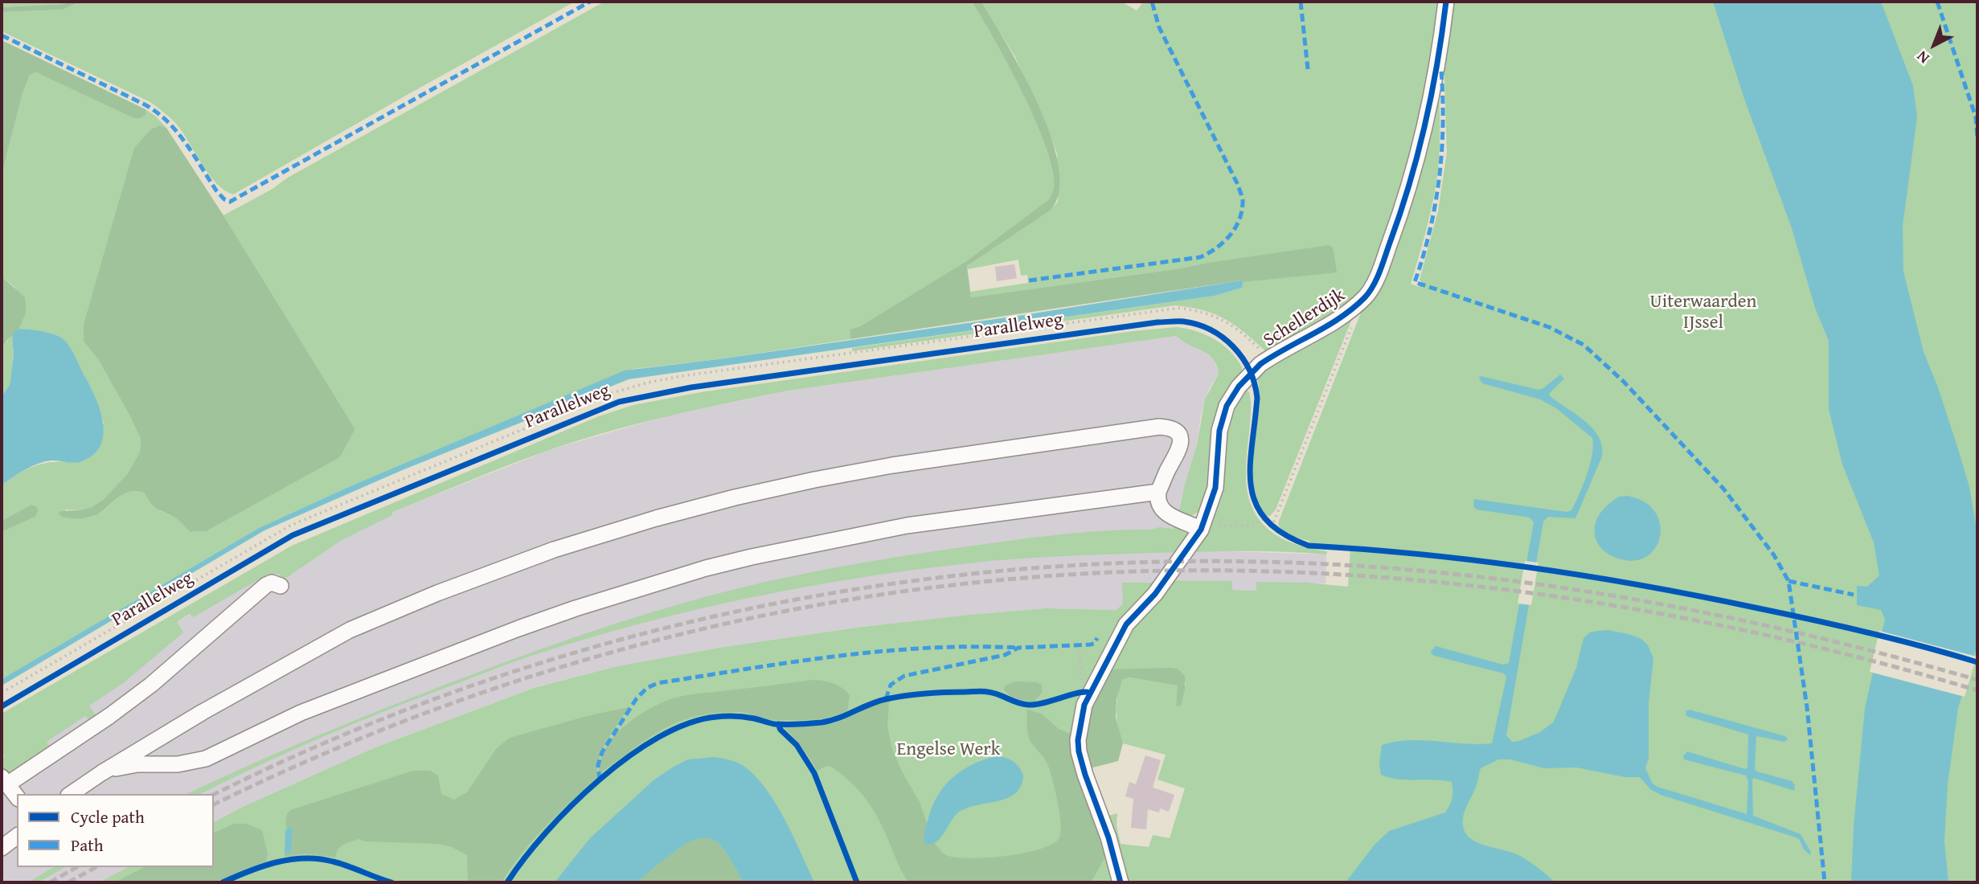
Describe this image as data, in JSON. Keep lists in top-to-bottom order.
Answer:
{
  "streets": {
    "street": ["Schellerdijk"],
    "cycle path": ["Parallelweg"]
  },
  "parks": ["Uiterwaarden IJssel", "Engelse Werk"],
  "legend": ["Cycle path", "Path"],
  "north": "bottom left"
}
